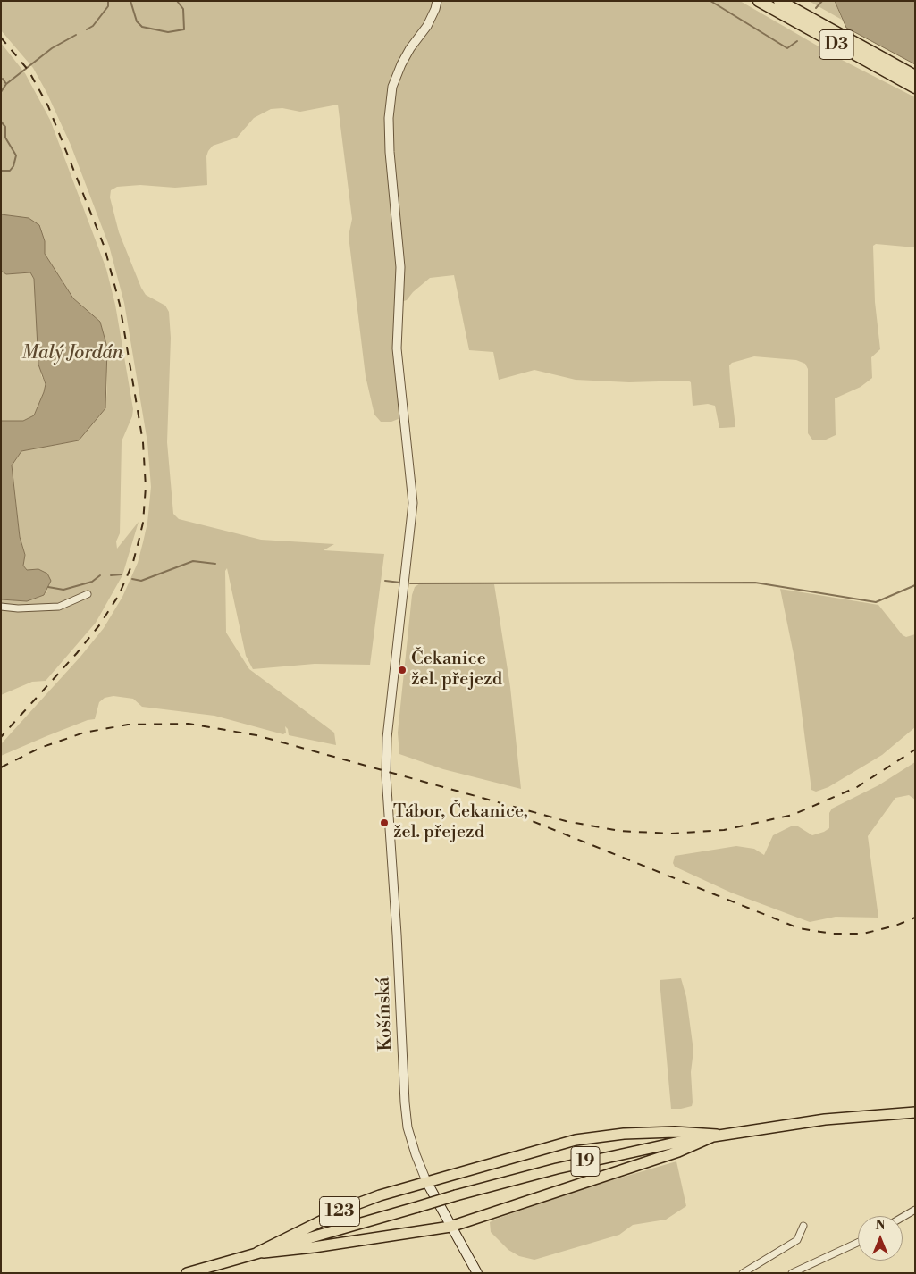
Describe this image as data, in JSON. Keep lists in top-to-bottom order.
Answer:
{
  "streets": {
    "highway": ["D3"],
    "main road": ["Košínská", "19", "123"]
  },
  "crossings": [
    ["Košínská", "123"],
    ["19", "123"]
  ],
  "water": ["Malý Jordán"],
  "places": ["Čekanice žel. přejezd", "Tábor, Čekanice, žel. přejezd"],
  "north": "top"
}
